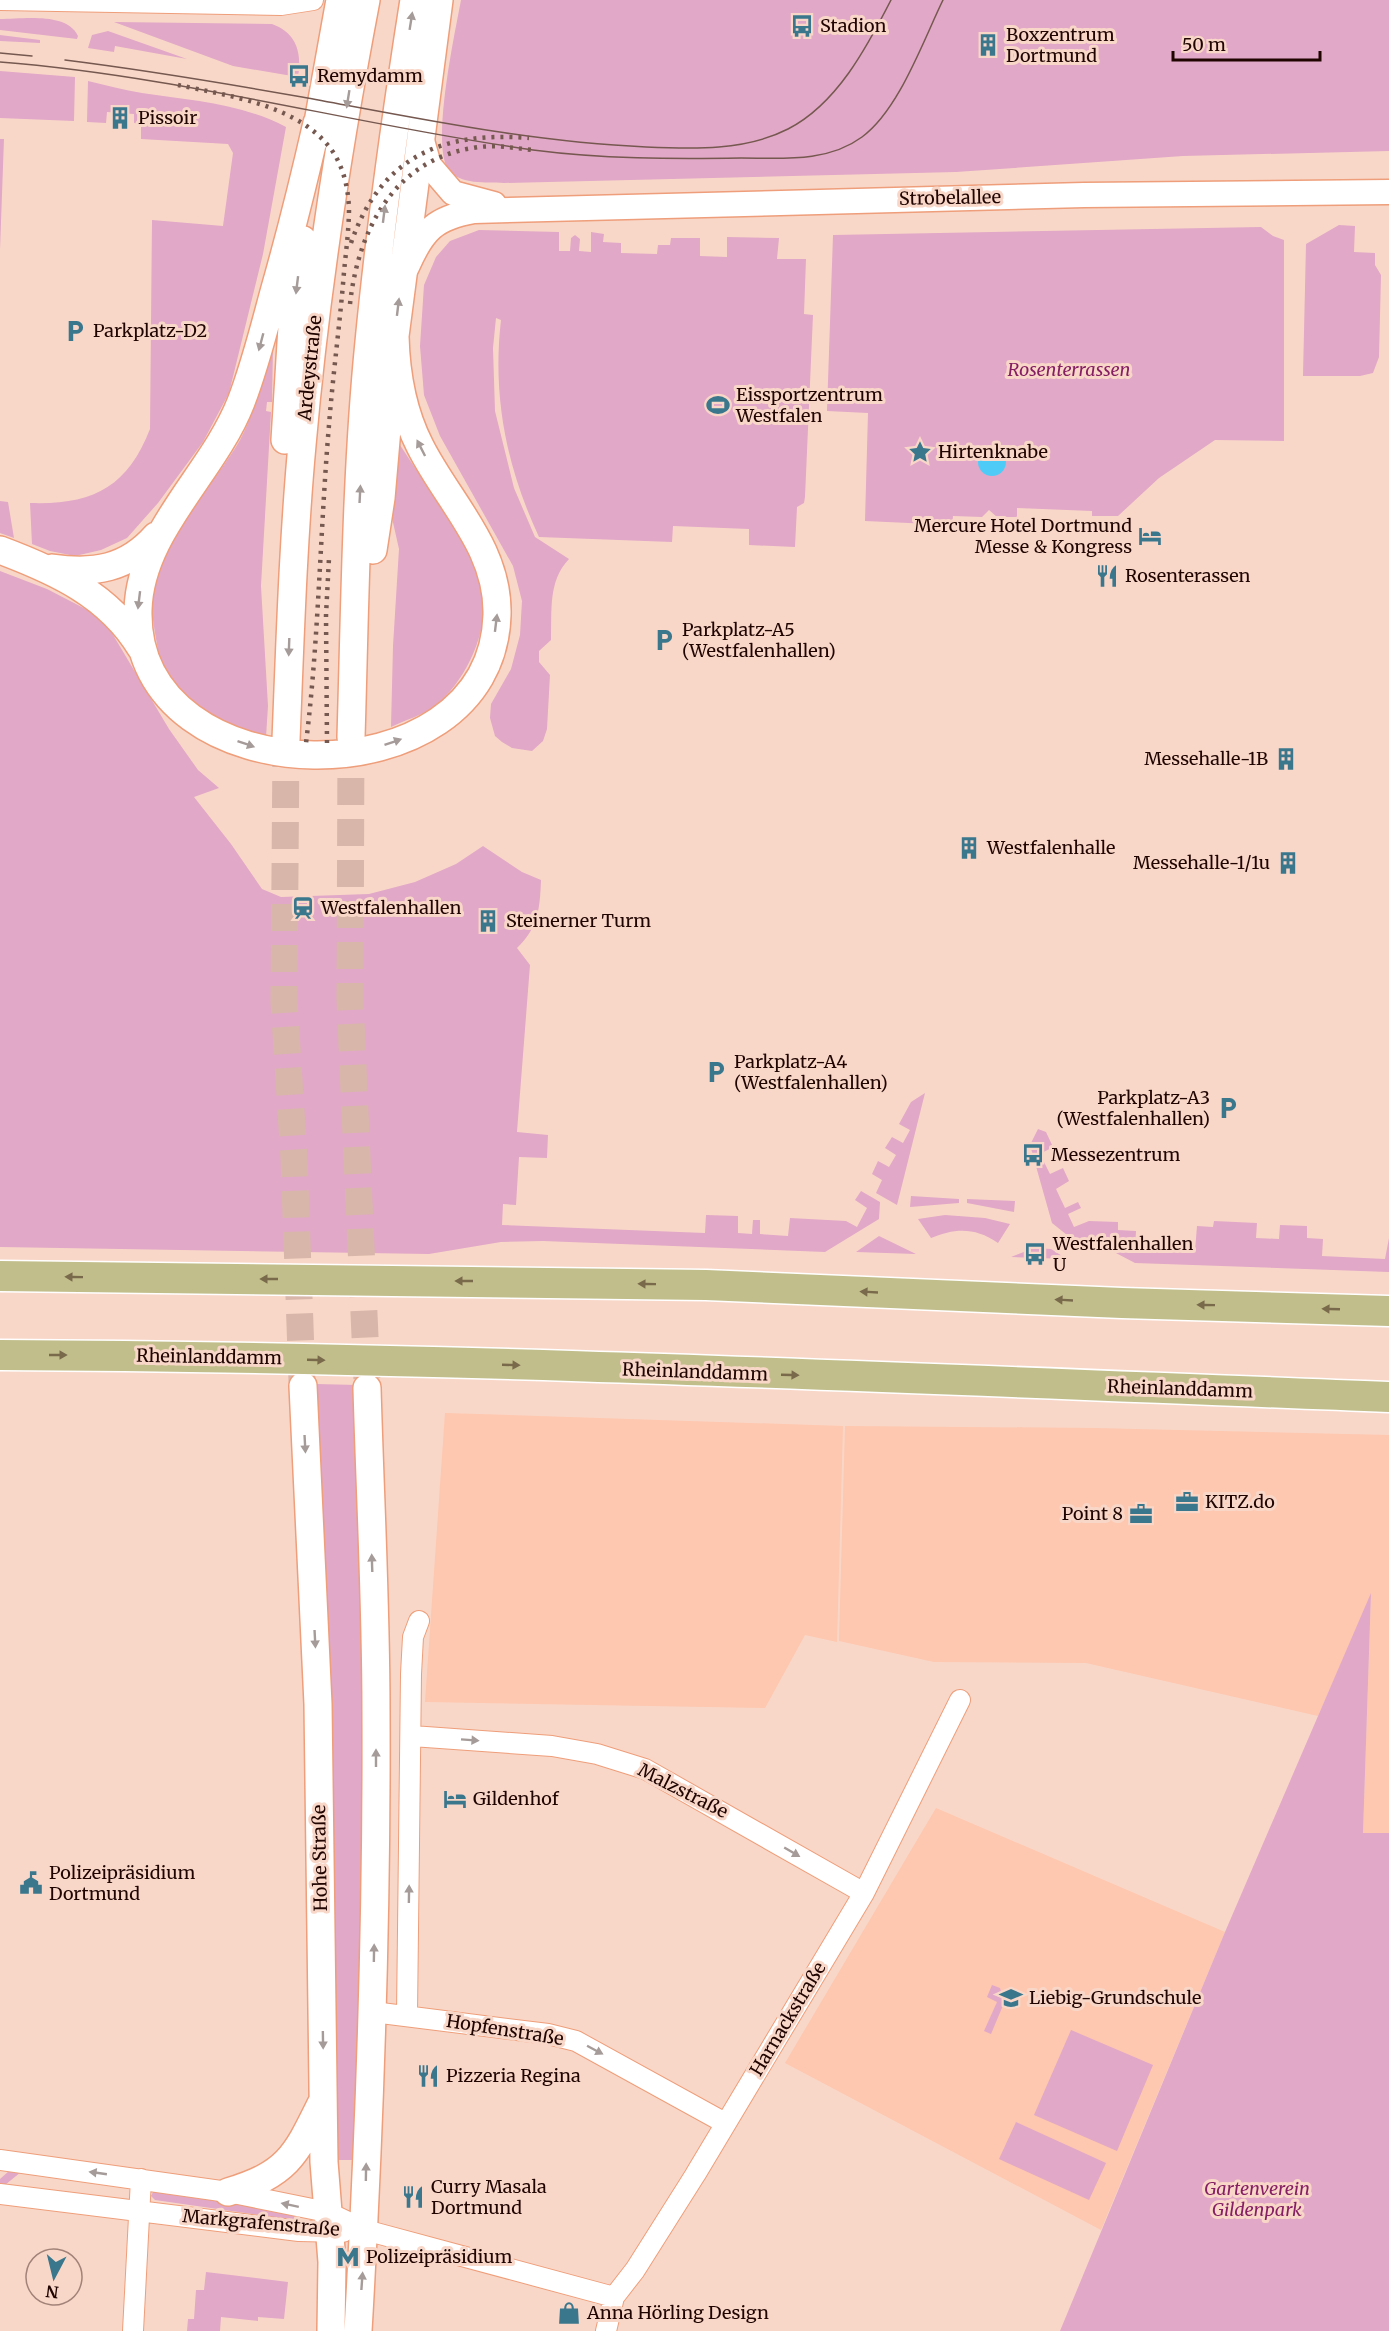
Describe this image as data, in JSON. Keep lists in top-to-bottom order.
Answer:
{
  "streets": {
    "main road": ["Ardeystraße", "Rheinlanddamm", "Hohe Straße"],
    "street": [
      "Strobelallee",
      "Malzstraße",
      "Harnackstraße",
      "Hopfenstraße",
      "Markgrafenstraße"
    ]
  },
  "crossings": [
    ["Malzstraße", "Harnackstraße"],
    ["Hohe Straße", "Markgrafenstraße"],
    ["Harnackstraße", "Hopfenstraße"],
    ["Harnackstraße", "Markgrafenstraße"]
  ],
  "one_way": ["Malzstraße", "Hopfenstraße"],
  "parks": ["Rosenterrassen", "Gartenverein Gildenpark"],
  "places": {
    "bus stop": [
      "Stadion",
      "Remydamm",
      "Messezentrum",
      "Westfalenhallen U"
    ],
    "building": [
      "Boxzentrum Dortmund",
      "Pissoir",
      "Messehalle-1B",
      "Westfalenhalle",
      "Messehalle-1/1u",
      "Steinerner Turm"
    ],
    "parking": [
      "Parkplatz-D2",
      "Parkplatz-A5 (Westfalenhallen)",
      "Parkplatz-A4 (Westfalenhallen)",
      "Parkplatz-A3 (Westfalenhallen)"
    ],
    "sports": ["Eissportzentrum Westfalen"],
    "place": ["Hirtenknabe"],
    "hotel": ["Mercure Hotel Dortmund Messe & Kongress", "Gildenhof"],
    "restaurant": ["Rosenterassen", "Pizzeria Regina", "Curry Masala Dortmund"],
    "station": ["Westfalenhallen"],
    "office": ["KITZ.do", "Point 8"],
    "public building": ["Polizeipräsidium Dortmund"],
    "school or university": ["Liebig-Grundschule"],
    "metro station": ["Polizeipräsidium"],
    "shop": ["Anna Hörling Design"]
  },
  "scale_bar": "50 m",
  "north": "bottom"
}
